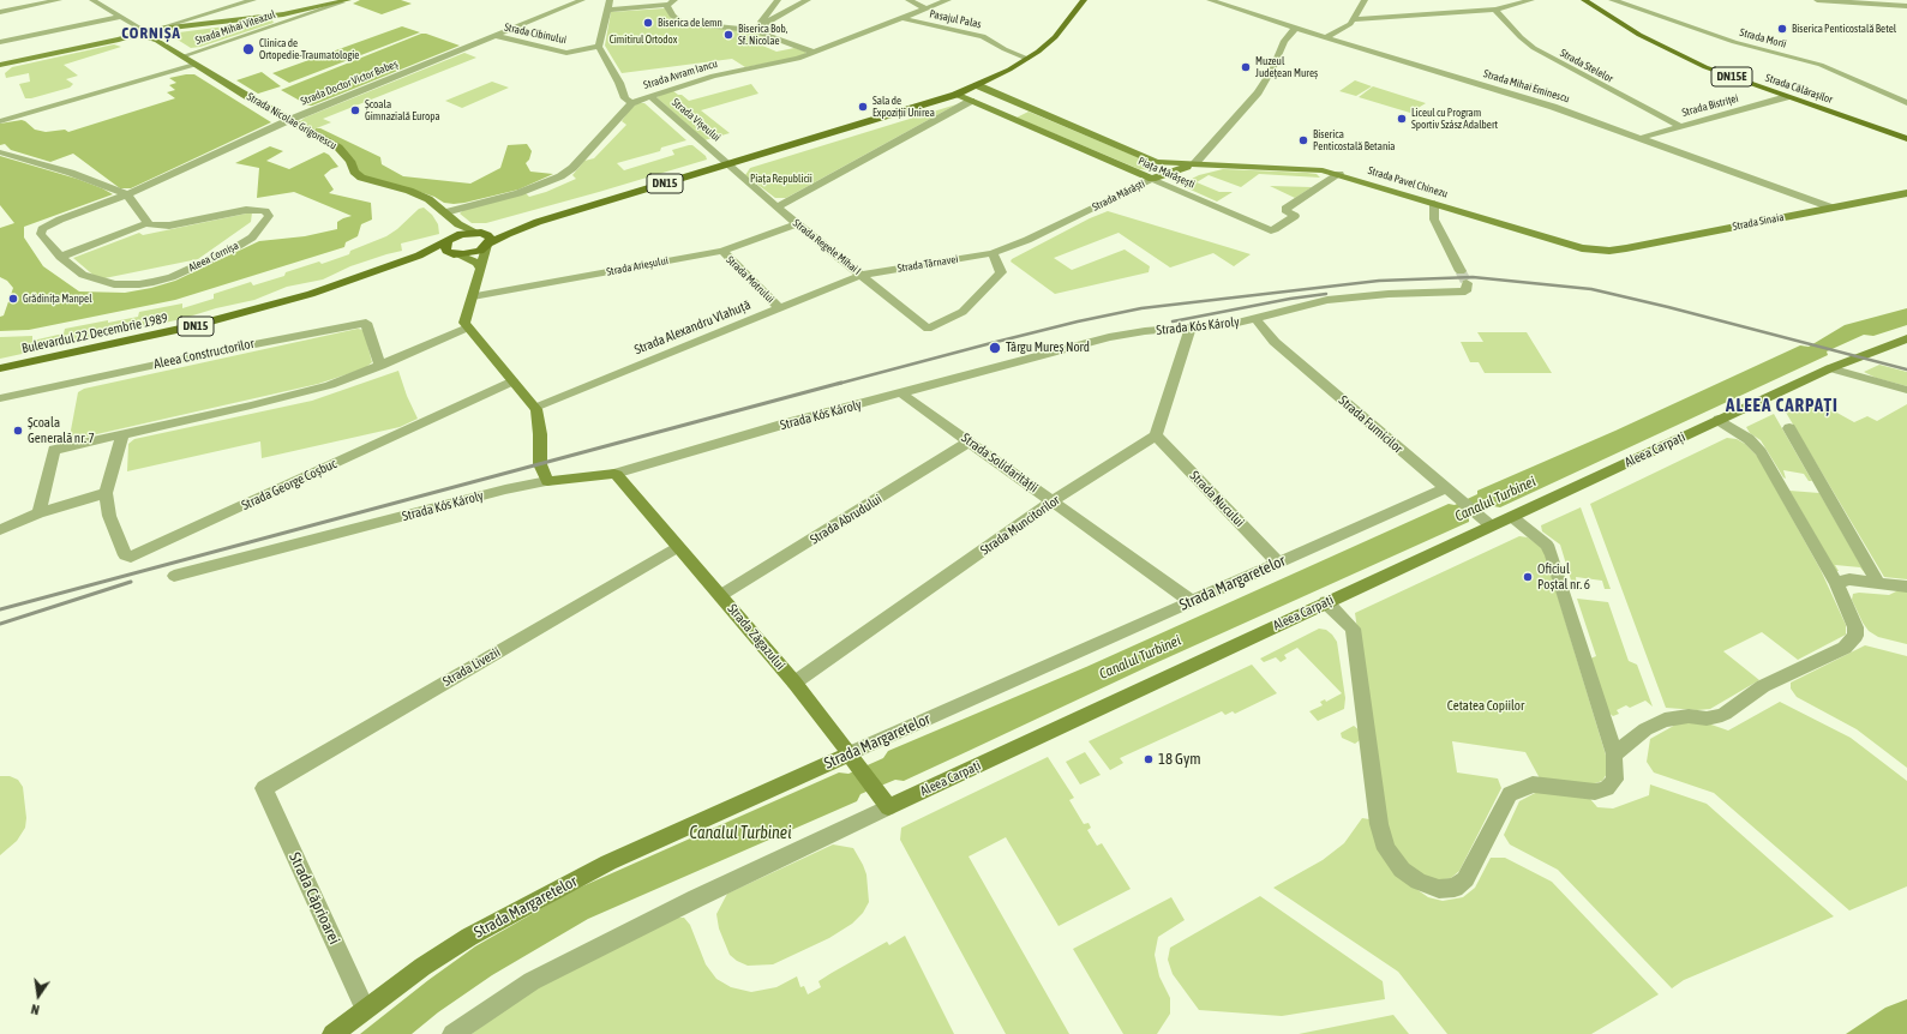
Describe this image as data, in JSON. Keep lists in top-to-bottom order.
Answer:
{
  "streets": {
    "main road": [
      "DN15E",
      "Strada Călărașilor",
      "DN15",
      "Bulevardul 22 Decembrie 1989"
    ],
    "street": [
      "Pasajul Palas",
      "Strada Mihai Viteazul",
      "Strada Cibinului",
      "Strada Morii",
      "Strada Stelelor",
      "Strada Avram Iancu",
      "Strada Doctor Victor Babeș",
      "Strada Mihai Eminescu",
      "Strada Bistriței",
      "Strada Vișeului",
      "Strada Nicolae Grigorescu",
      "Piața Mărășești",
      "Strada Pavel Chinezu",
      "Strada Mărăști",
      "Strada Sinaia",
      "Strada Regele Mihai I",
      "Aleea Cornișa",
      "Strada Târnavei",
      "Strada Arieșului",
      "Strada Motrului",
      "Strada Kós Károly",
      "Strada Alexandru Vlahuță",
      "Aleea Constructorilor",
      "Strada Furnicilor",
      "Aleea Carpați",
      "Strada Solidarității",
      "Strada George Coșbuc",
      "Strada Nucului",
      "Strada Abrudului",
      "Strada Muncitorilor",
      "Strada Margaretelor",
      "Strada Zăgazului",
      "Strada Livezii",
      "Strada Căprioarei"
    ]
  },
  "crossings": [
    ["Pasajul Palas", "Strada Avram Iancu"],
    ["Pasajul Palas", "DN15"],
    ["Strada Mihai Viteazul", "Strada Nicolae Grigorescu"],
    ["Strada Cibinului", "Strada Doctor Victor Babeș"],
    ["Strada Stelelor", "Strada Bistriței"],
    ["Strada Avram Iancu", "Strada Vișeului"],
    ["Strada Avram Iancu", "Strada Nicolae Grigorescu"],
    ["Strada Doctor Victor Babeș", "Strada Nicolae Grigorescu"],
    ["Strada Doctor Victor Babeș", "Aleea Cornișa"],
    ["Strada Mihai Eminescu", "Strada Bistriței"],
    ["Strada Mihai Eminescu", "Strada Mărăști"],
    ["Strada Mihai Eminescu", "Strada Sinaia"],
    ["Strada Călărașilor", "Strada Bistriței"],
    ["Strada Vișeului", "DN15"],
    ["Strada Vișeului", "Strada Regele Mihai I"],
    ["Strada Nicolae Grigorescu", "DN15"],
    ["Strada Nicolae Grigorescu", "Bulevardul 22 Decembrie 1989"],
    ["Piața Mărășești", "Strada Pavel Chinezu"],
    ["Piața Mărășești", "DN15"],
    ["Piața Mărășești", "Strada Mărăști"],
    ["Strada Pavel Chinezu", "Strada Mărăști"],
    ["Strada Pavel Chinezu", "Strada Sinaia"],
    ["DN15", "Strada Regele Mihai I"],
    ["DN15", "Bulevardul 22 Decembrie 1989"],
    ["Strada Mărăști", "Strada Regele Mihai I"],
    ["Strada Mărăști", "Strada Târnavei"],
    ["Strada Regele Mihai I", "Strada Târnavei"],
    ["Strada Regele Mihai I", "Strada Arieșului"],
    ["Strada Regele Mihai I", "Strada Alexandru Vlahuță"],
    ["Strada Târnavei", "Strada Alexandru Vlahuță"],
    ["Strada Arieșului", "Strada Motrului"],
    ["Strada Motrului", "Strada Alexandru Vlahuță"],
    ["Strada Kós Károly", "Strada Furnicilor"],
    ["Strada Kós Károly", "Strada Solidarității"],
    ["Strada Kós Károly", "Strada Zăgazului"],
    ["Strada Furnicilor", "Aleea Carpați"],
    ["Strada Furnicilor", "Strada Margaretelor"],
    ["Aleea Carpați", "Strada Zăgazului"],
    ["Strada Solidarității", "Strada Abrudului"],
    ["Strada Solidarității", "Strada Muncitorilor"],
    ["Strada Solidarității", "Strada Margaretelor"],
    ["Strada Nucului", "Strada Muncitorilor"],
    ["Strada Nucului", "Strada Margaretelor"],
    ["Strada Abrudului", "Strada Zăgazului"],
    ["Strada Muncitorilor", "Strada Zăgazului"],
    ["Strada Margaretelor", "Strada Zăgazului"],
    ["Strada Margaretelor", "Strada Căprioarei"],
    ["Strada Zăgazului", "Strada Livezii"],
    ["Strada Livezii", "Strada Căprioarei"]
  ],
  "districts": ["CORNIȘA", "ALEEA CARPAȚI"],
  "water": ["Canalul Turbinei"],
  "parks": ["Cimitirul Ortodox", "Piața Republicii", "Cetatea Copiilor"],
  "places": [
    "Biserica de lemn",
    "Biserica Penticostală Betel",
    "Biserica Bob, Sf. Nicolae",
    "Clinica de Ortopedie-Traumatologie",
    "Muzeul Județean Mureș",
    "Sala de Expoziții Unirea",
    "Școala Gimnazială Europa",
    "Liceul cu Program Sportiv Szász Adalbert",
    "Biserica Penticostală Betania",
    "Grădinița Manpel",
    "Târgu Mureș Nord",
    "Școala Generală nr. 7",
    "Oficiul Poștal nr. 6",
    "18 Gym"
  ],
  "north": "bottom"
}
